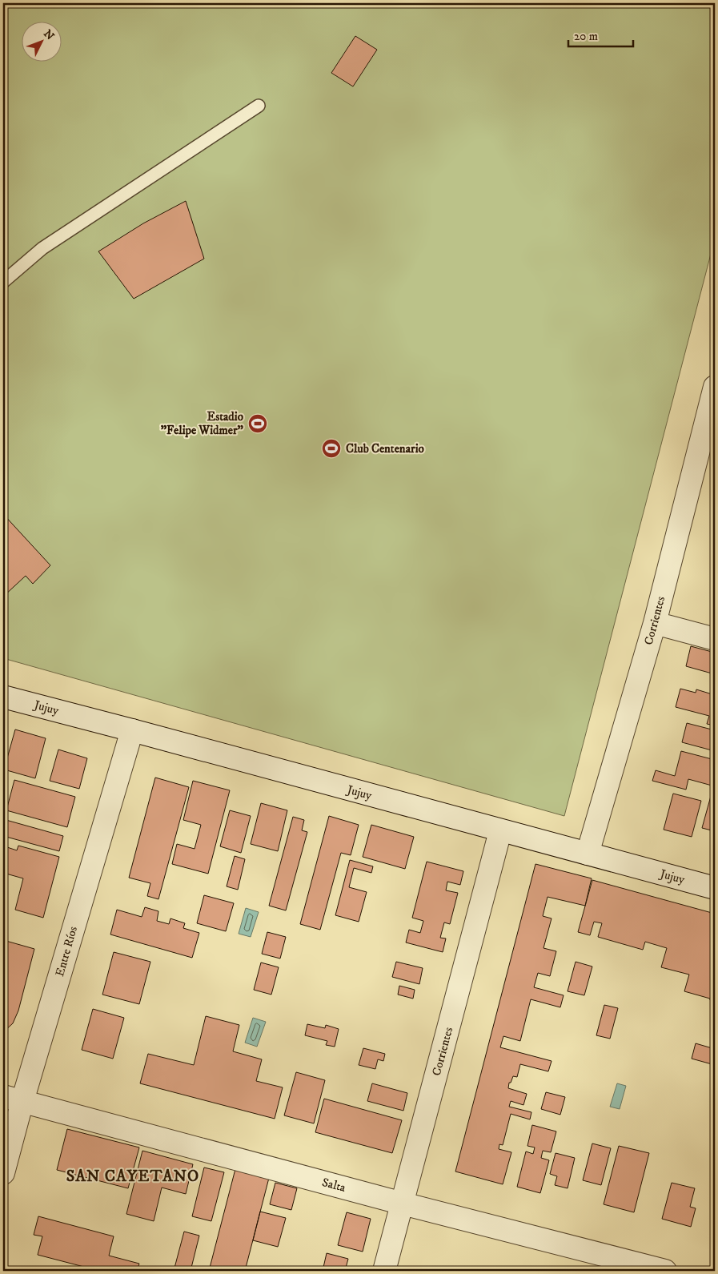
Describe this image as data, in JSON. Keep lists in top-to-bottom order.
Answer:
{
  "streets": {
    "street": [
      "Corrientes",
      "Jujuy",
      "Entre Ríos",
      "Salta"
    ]
  },
  "crossings": [
    ["Corrientes", "Jujuy"],
    ["Corrientes", "Salta"],
    ["Jujuy", "Entre Ríos"],
    ["Entre Ríos", "Salta"]
  ],
  "districts": ["SAN CAYETANO"],
  "places": {
    "sports": ["Estadio \"Felipe Widmer\"", "Club Centenario"]
  },
  "scale_bar": "20 m",
  "north": "top right"
}
